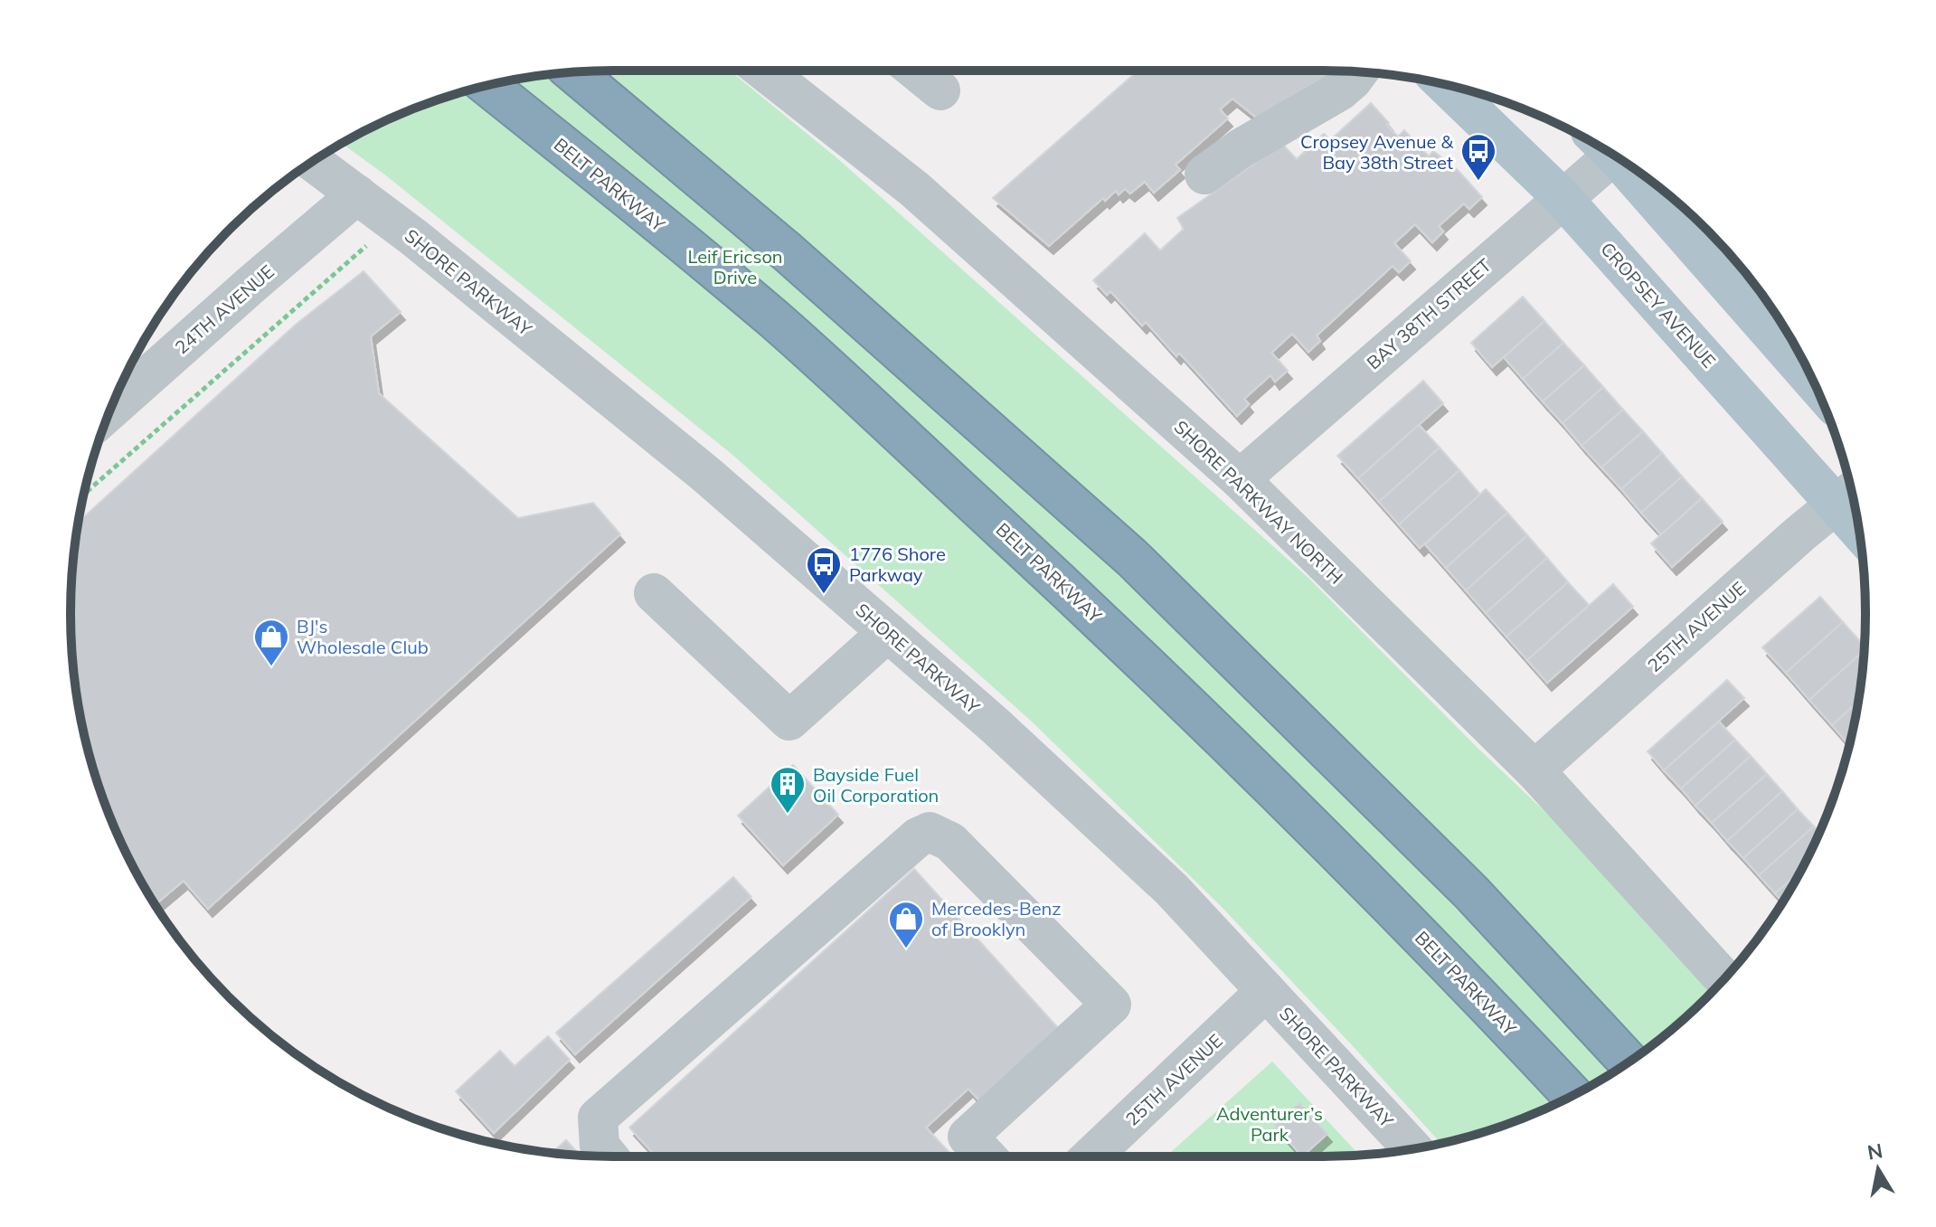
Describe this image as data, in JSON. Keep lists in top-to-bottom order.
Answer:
{
  "streets": {
    "highway": ["BELT PARKWAY"],
    "main road": ["CROPSEY AVENUE"],
    "street": [
      "SHORE PARKWAY",
      "24TH AVENUE",
      "BAY 38TH STREET",
      "SHORE PARKWAY NORTH",
      "25TH AVENUE"
    ]
  },
  "crossings": [
    ["SHORE PARKWAY", "24TH AVENUE"],
    ["SHORE PARKWAY", "25TH AVENUE"],
    ["CROPSEY AVENUE", "BAY 38TH STREET"],
    ["CROPSEY AVENUE", "25TH AVENUE"],
    ["BAY 38TH STREET", "SHORE PARKWAY NORTH"],
    ["SHORE PARKWAY NORTH", "25TH AVENUE"]
  ],
  "parks": ["Leif Ericson Drive", "Adventurer’s Park"],
  "places": {
    "bus stop": ["Cropsey Avenue & Bay 38th Street", "1776 Shore Parkway"],
    "shop": ["BJ's Wholesale Club", "Mercedes-Benz of Brooklyn"],
    "building": ["Bayside Fuel Oil Corporation"]
  },
  "north": "top"
}
